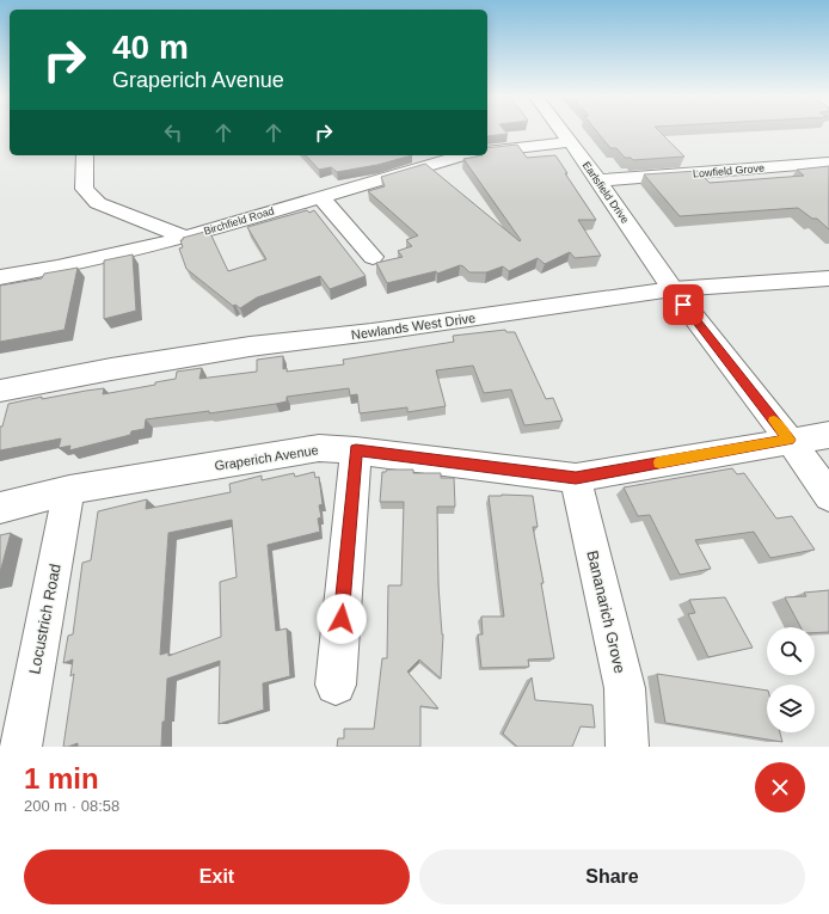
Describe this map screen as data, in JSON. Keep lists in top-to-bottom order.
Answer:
{
  "streets": {
    "street": [
      "Lowfield Grove",
      "Earlsfield Drive",
      "Birchfield Road",
      "Newlands West Drive",
      "Graperich Avenue",
      "Bananarich Grove",
      "Locustrich Road"
    ]
  },
  "crossings": [
    ["Lowfield Grove", "Earlsfield Drive"],
    ["Earlsfield Drive", "Newlands West Drive"],
    ["Earlsfield Drive", "Graperich Avenue"],
    ["Graperich Avenue", "Bananarich Grove"],
    ["Graperich Avenue", "Locustrich Road"]
  ],
  "page": {
    "turn": ["40 m", "Graperich Avenue"],
    "heading": ["1 min", "200 m · 08:58"],
    "buttons": ["Exit", "Share"]
  }
}
